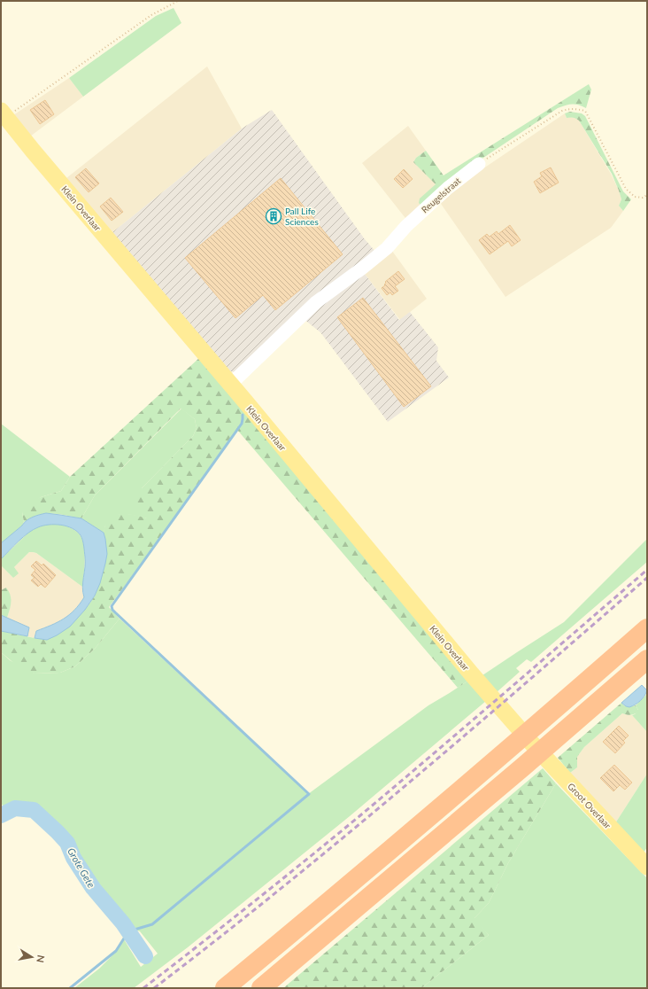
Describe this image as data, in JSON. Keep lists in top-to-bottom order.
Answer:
{
  "streets": {
    "main road": ["Klein Overlaar", "Groot Overlaar"],
    "street": ["Reugelstraat"]
  },
  "crossings": [
    ["Reugelstraat", "Klein Overlaar"],
    ["Klein Overlaar", "Groot Overlaar"]
  ],
  "water": ["Grote Gete"],
  "places": {
    "building": ["Pall Life Sciences"]
  },
  "north": "right"
}
